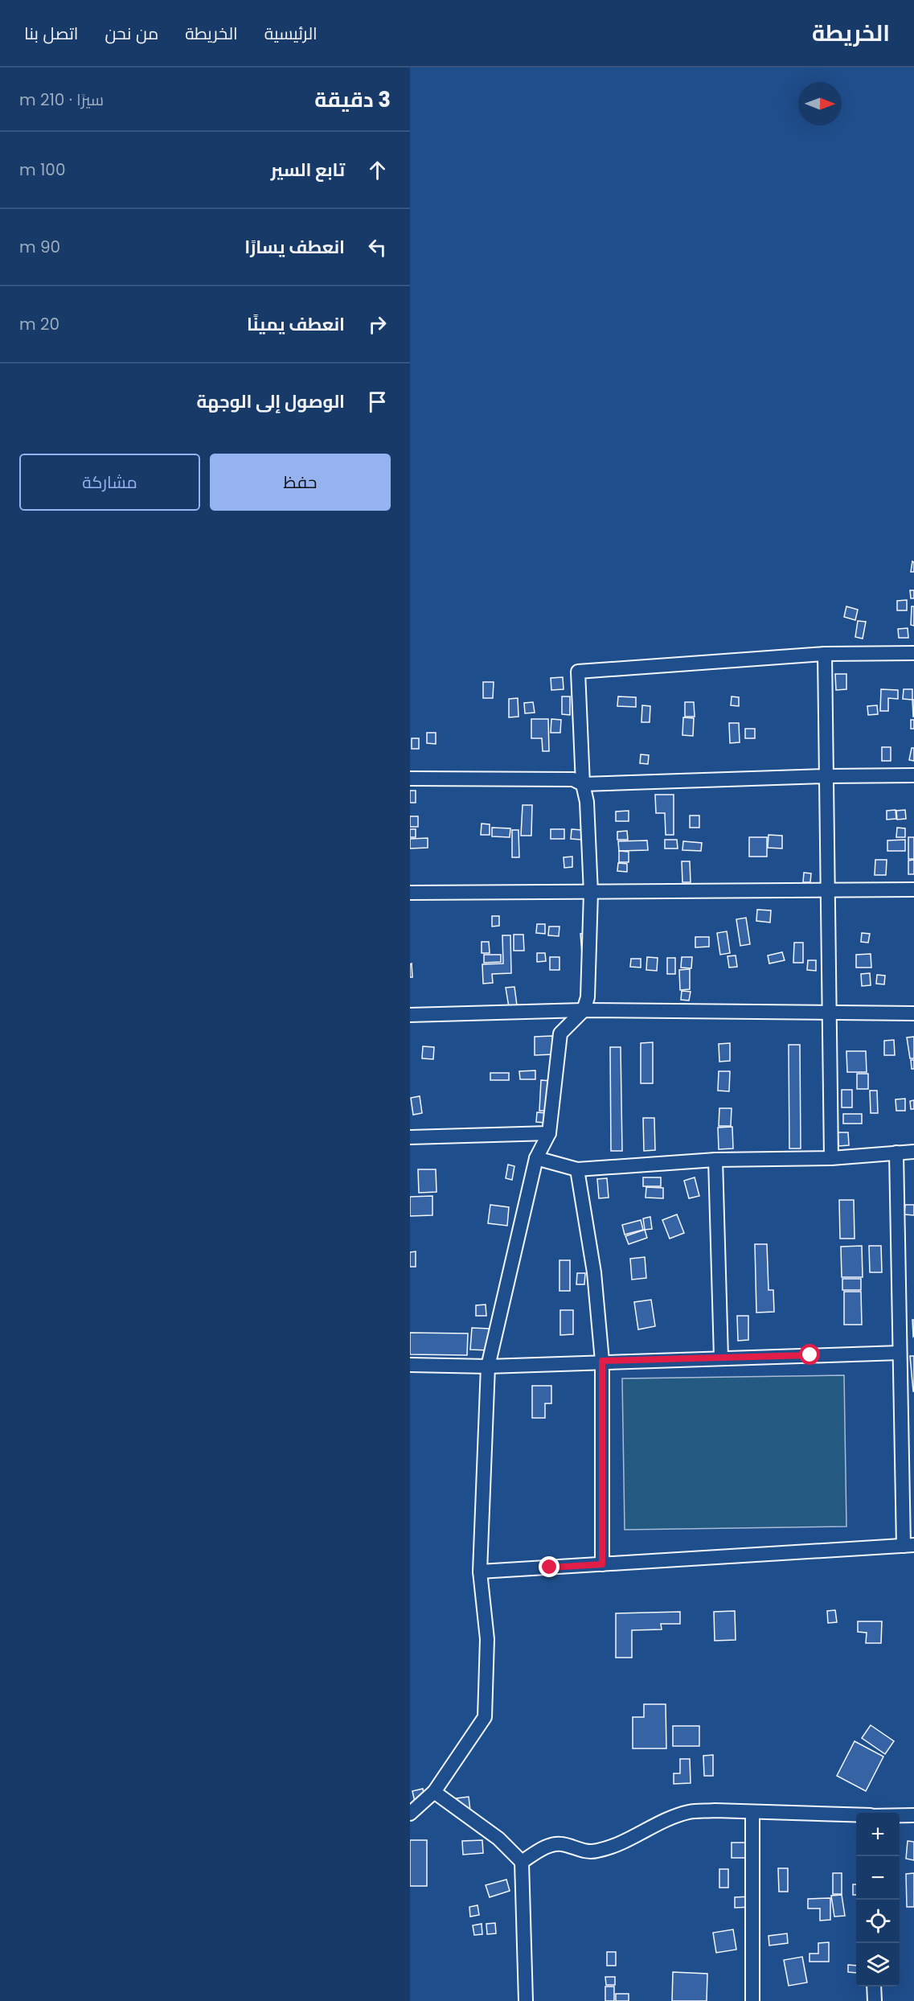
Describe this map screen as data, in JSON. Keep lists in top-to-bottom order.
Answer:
{
  "north": "right",
  "page": {
    "header": "الخريطة",
    "nav": [
      "الرئيسية",
      "الخريطة",
      "من نحن",
      "اتصل بنا"
    ],
    "heading": ["3 دقيقة", "سيرًا · 210 m"],
    "list": [
      ["تابع السير", "100 m"],
      ["انعطف يسارًا", "90 m"],
      ["انعطف يمينًا", "20 m"],
      "الوصول إلى الوجهة"
    ],
    "buttons": ["حفظ", "مشاركة"],
    "map_buttons": ["+", "−"]
  }
}
